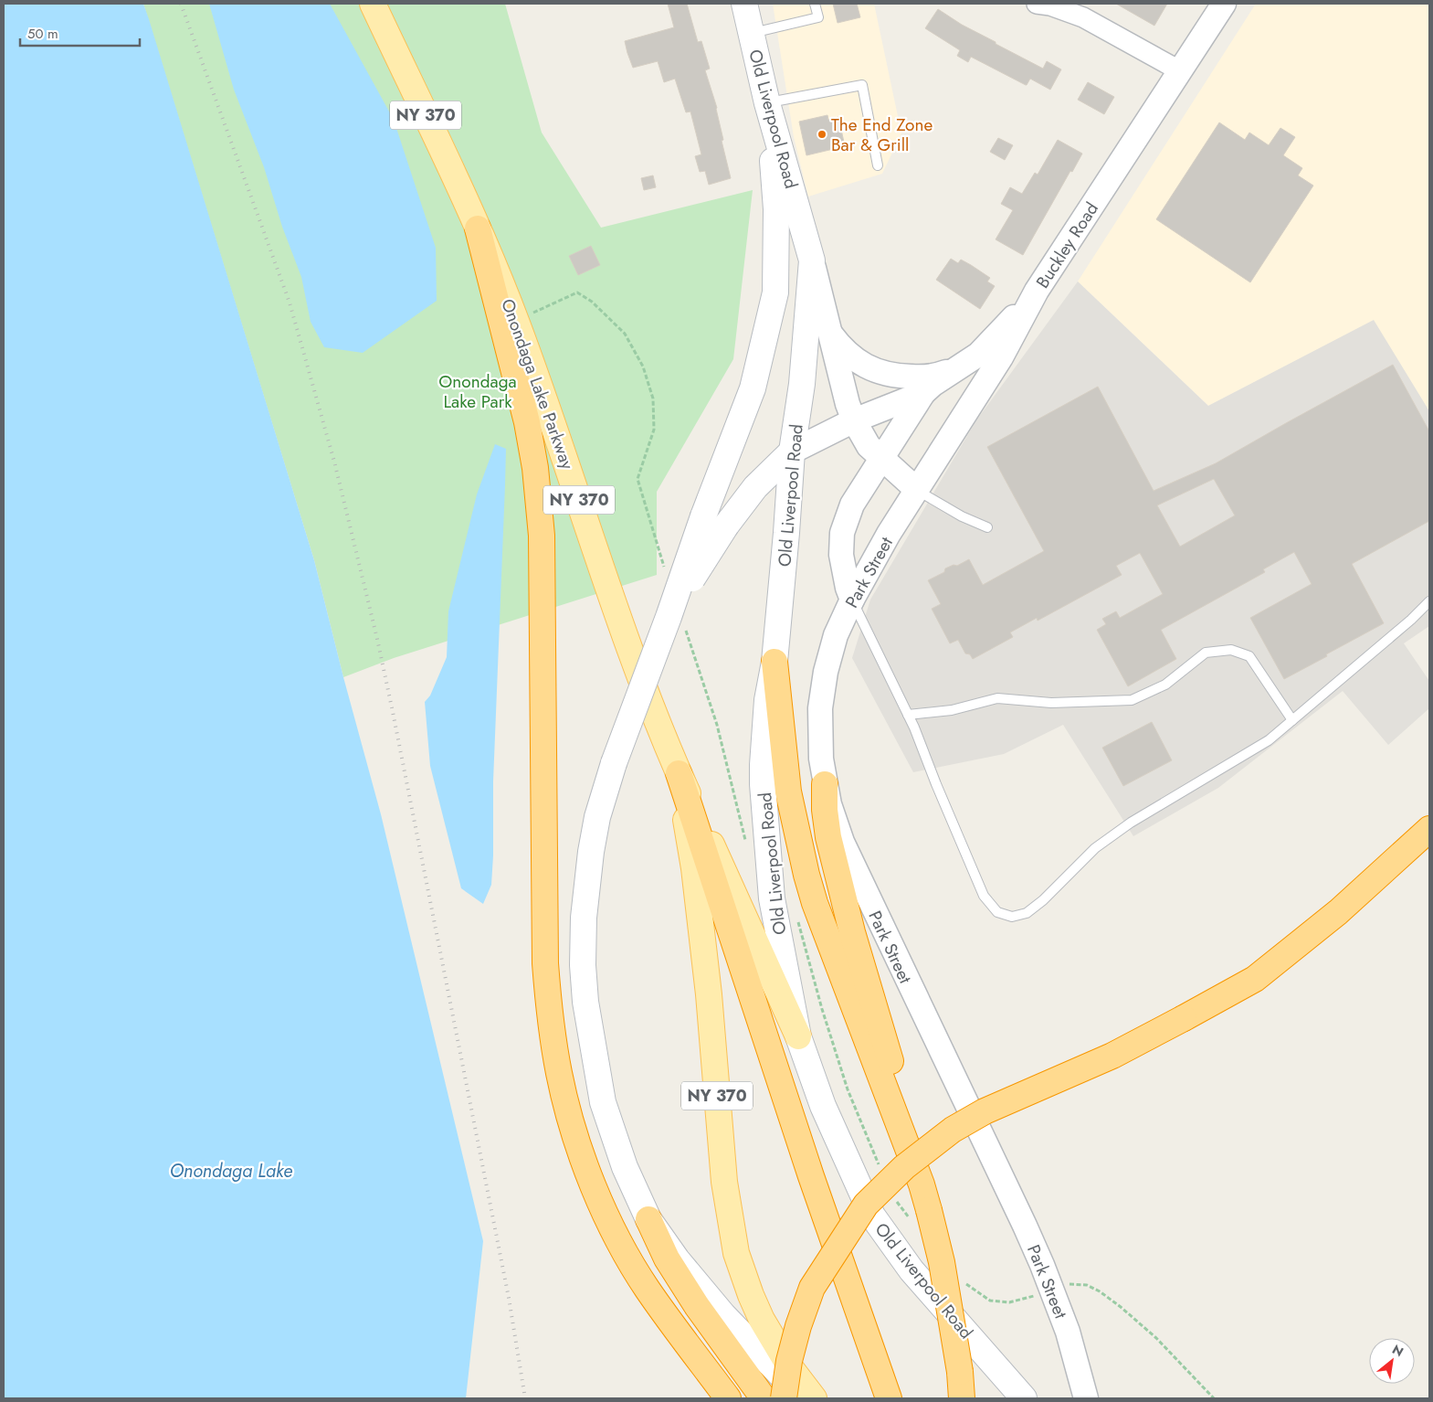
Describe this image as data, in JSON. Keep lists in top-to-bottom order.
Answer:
{
  "streets": {
    "main road": ["NY 370", "Old Liverpool Road", "Onondaga Lake Parkway"],
    "street": ["Buckley Road", "Park Street"]
  },
  "crossings": [
    ["NY 370", "Old Liverpool Road"],
    ["NY 370", "Onondaga Lake Parkway"],
    ["Old Liverpool Road", "Buckley Road"],
    ["Old Liverpool Road", "Park Street"],
    ["Buckley Road", "Park Street"]
  ],
  "water": ["Onondaga Lake"],
  "parks": ["Onondaga Lake Park"],
  "places": ["The End Zone Bar & Grill"],
  "scale_bar": "50 m",
  "north": "top right"
}
